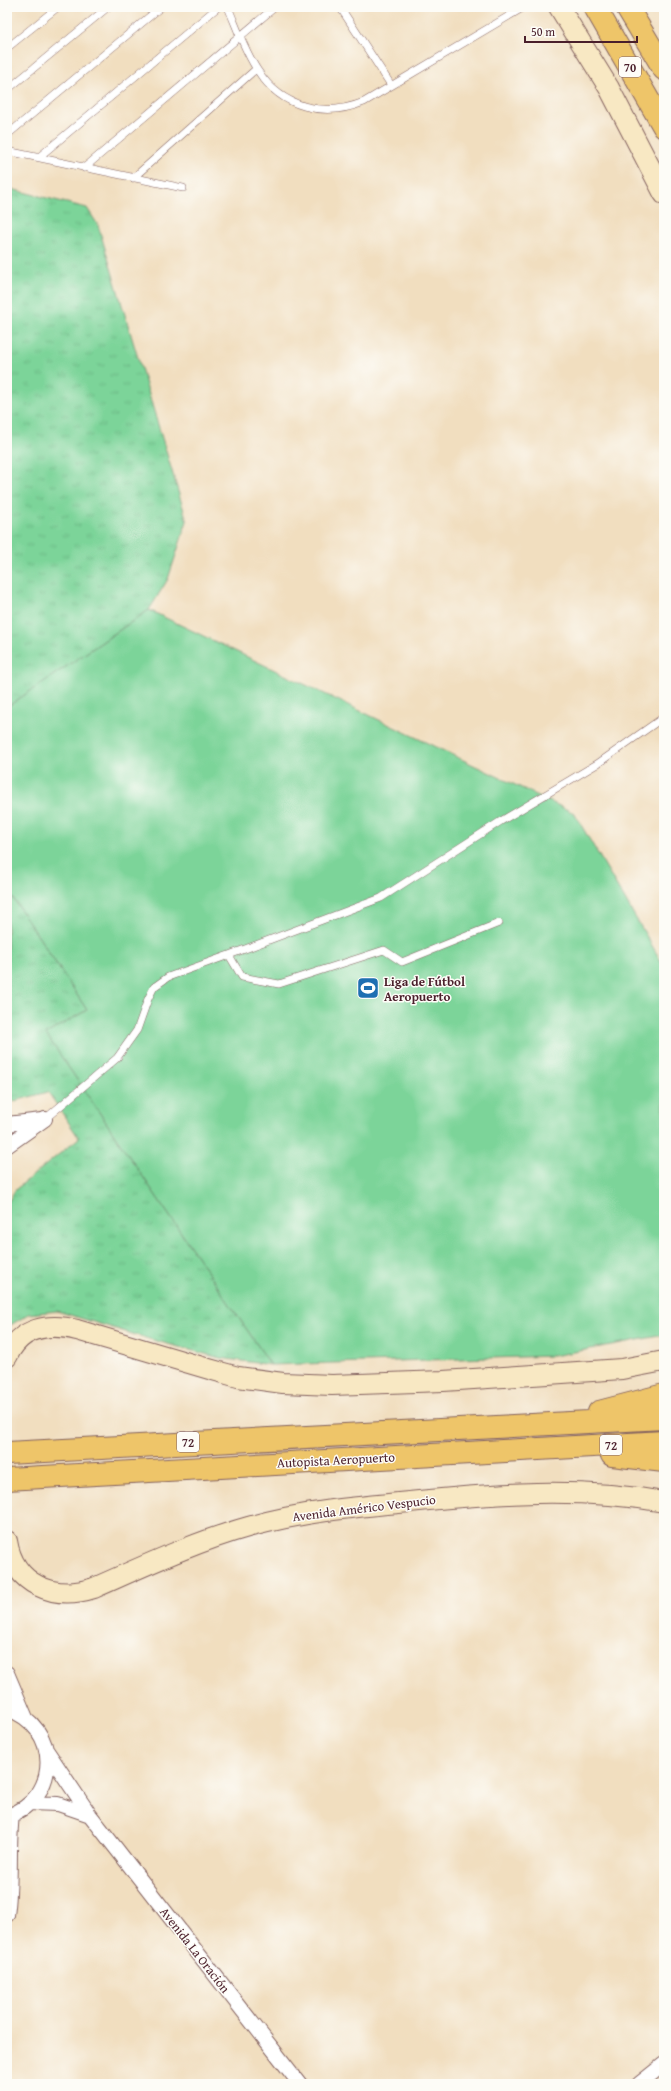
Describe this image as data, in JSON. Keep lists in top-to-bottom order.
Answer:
{
  "streets": {
    "highway": ["70", "72", "Autopista Aeropuerto"],
    "street": ["Avenida Américo Vespucio", "Avenida La Oración"]
  },
  "places": {
    "sports": ["Liga de Fútbol Aeropuerto"]
  },
  "scale_bar": "50 m"
}
